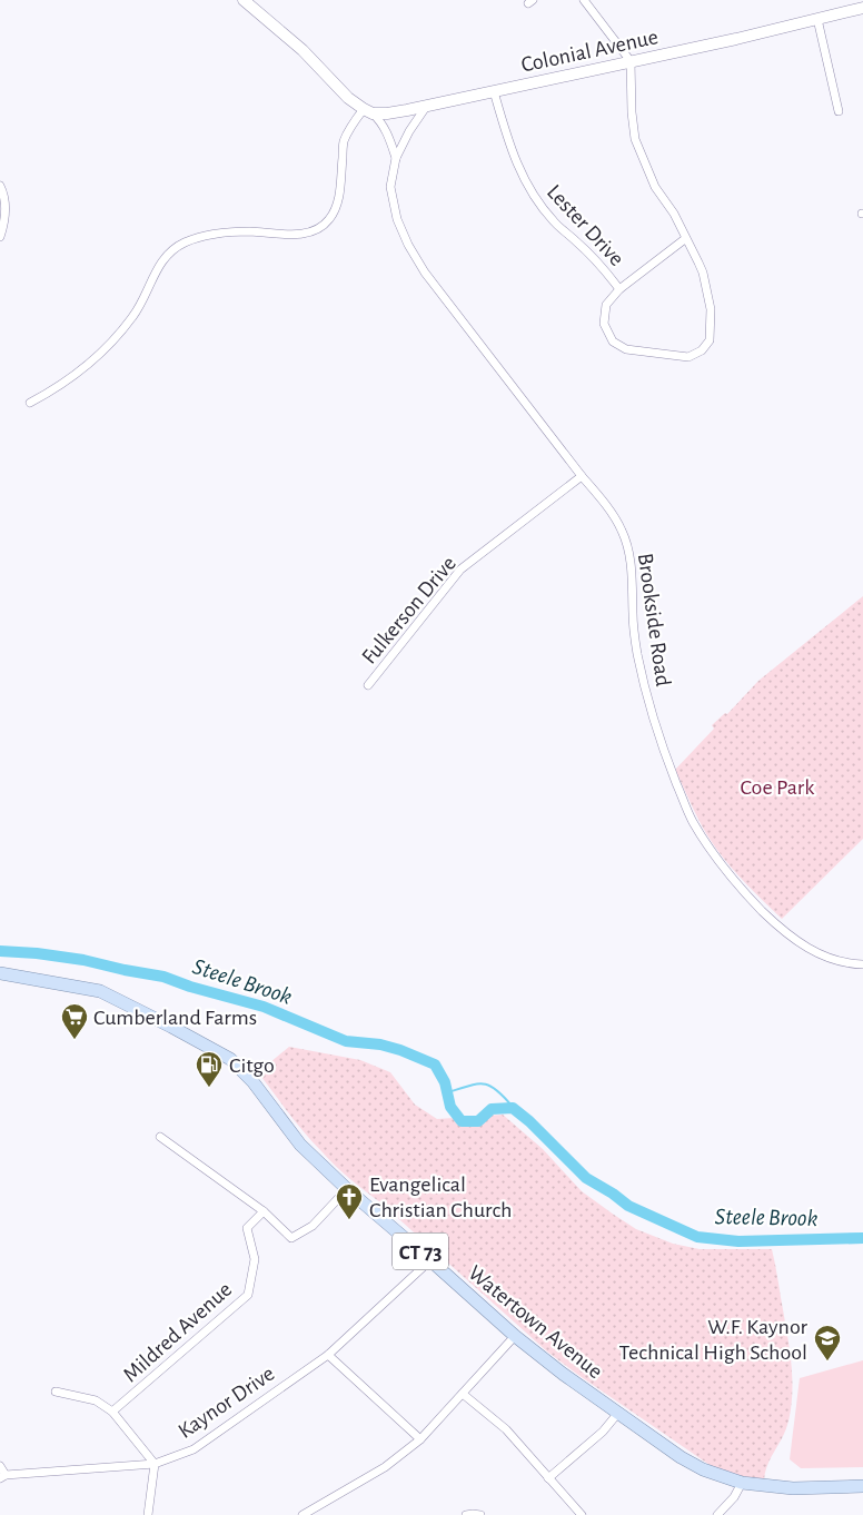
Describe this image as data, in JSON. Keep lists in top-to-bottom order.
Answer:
{
  "streets": {
    "main road": ["CT 73", "Watertown Avenue"],
    "street": [
      "Colonial Avenue",
      "Lester Drive",
      "Fulkerson Drive",
      "Brookside Road",
      "Mildred Avenue",
      "Kaynor Drive"
    ]
  },
  "crossings": [
    ["Colonial Avenue", "Lester Drive"],
    ["Colonial Avenue", "Brookside Road"],
    ["Fulkerson Drive", "Brookside Road"],
    ["Watertown Avenue", "Kaynor Drive"]
  ],
  "water": ["Steele Brook"],
  "parks": ["Coe Park"],
  "places": {
    "supermarket": ["Cumberland Farms"],
    "fuel station": ["Citgo"],
    "church": ["Evangelical Christian Church"],
    "school or university": ["W.F. Kaynor Technical High School"]
  }
}
